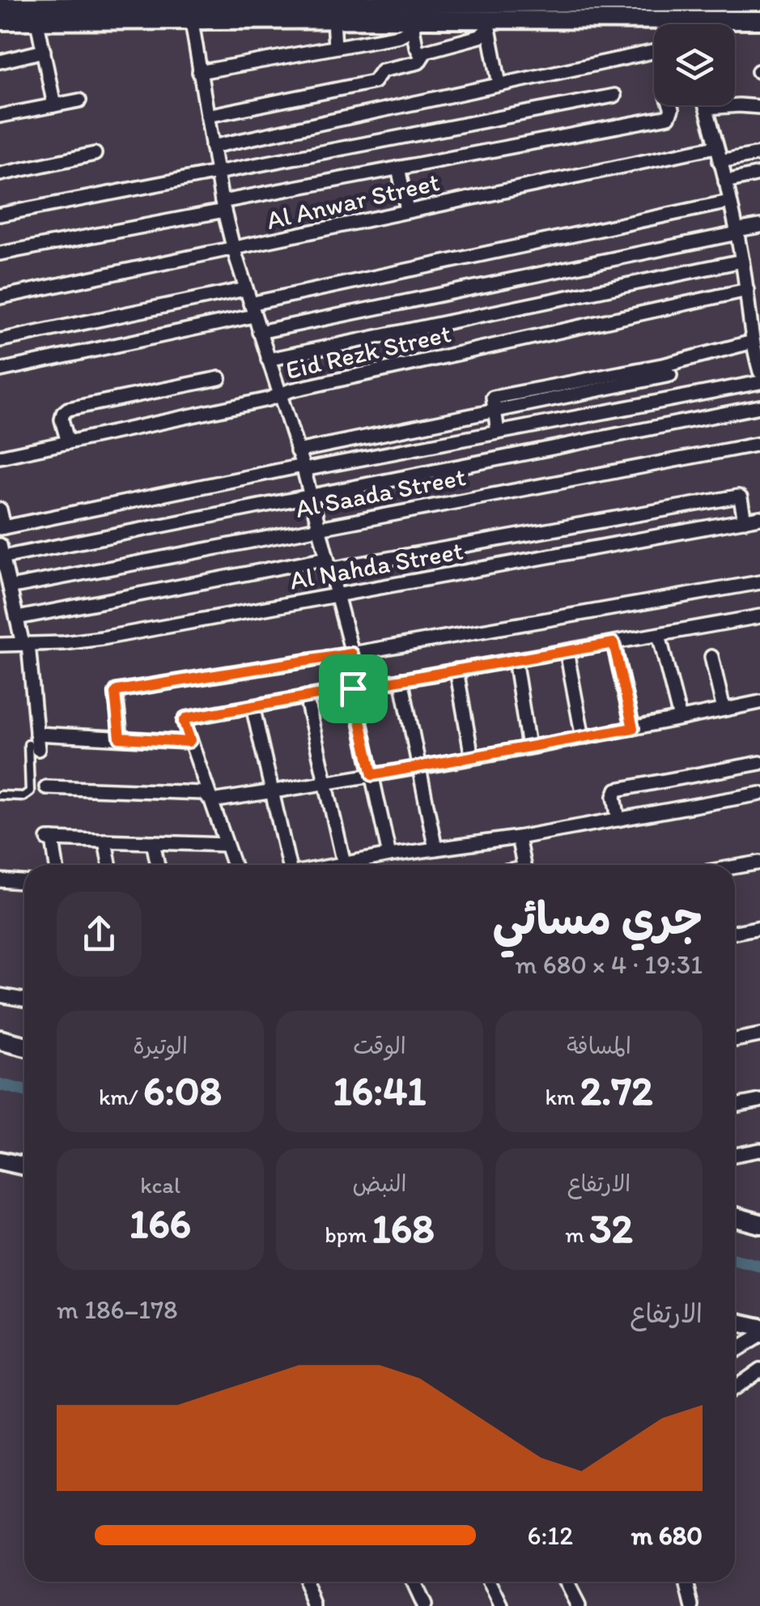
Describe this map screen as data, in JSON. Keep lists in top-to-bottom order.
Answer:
{
  "streets": {
    "street": [
      "Al Anwar Street",
      "Eid Rezk Street",
      "Al Saada Street",
      "Al Nahda Street"
    ]
  },
  "page": {
    "heading": ["جري مسائي", "19:31 · 4 × 680 m"],
    "stats": [
      ["المسافة", "2.72 km"],
      ["الوقت", "16:41"],
      ["الوتيرة", "6:08 /km"],
      ["الارتفاع", "32 m"],
      ["النبض", "168 bpm"],
      ["kcal", "166"]
    ],
    "chart": ["الارتفاع", "178–186 m"],
    "list": [
      {
        "name": "680 m",
        "note": "6:12"
      }
    ]
  }
}
